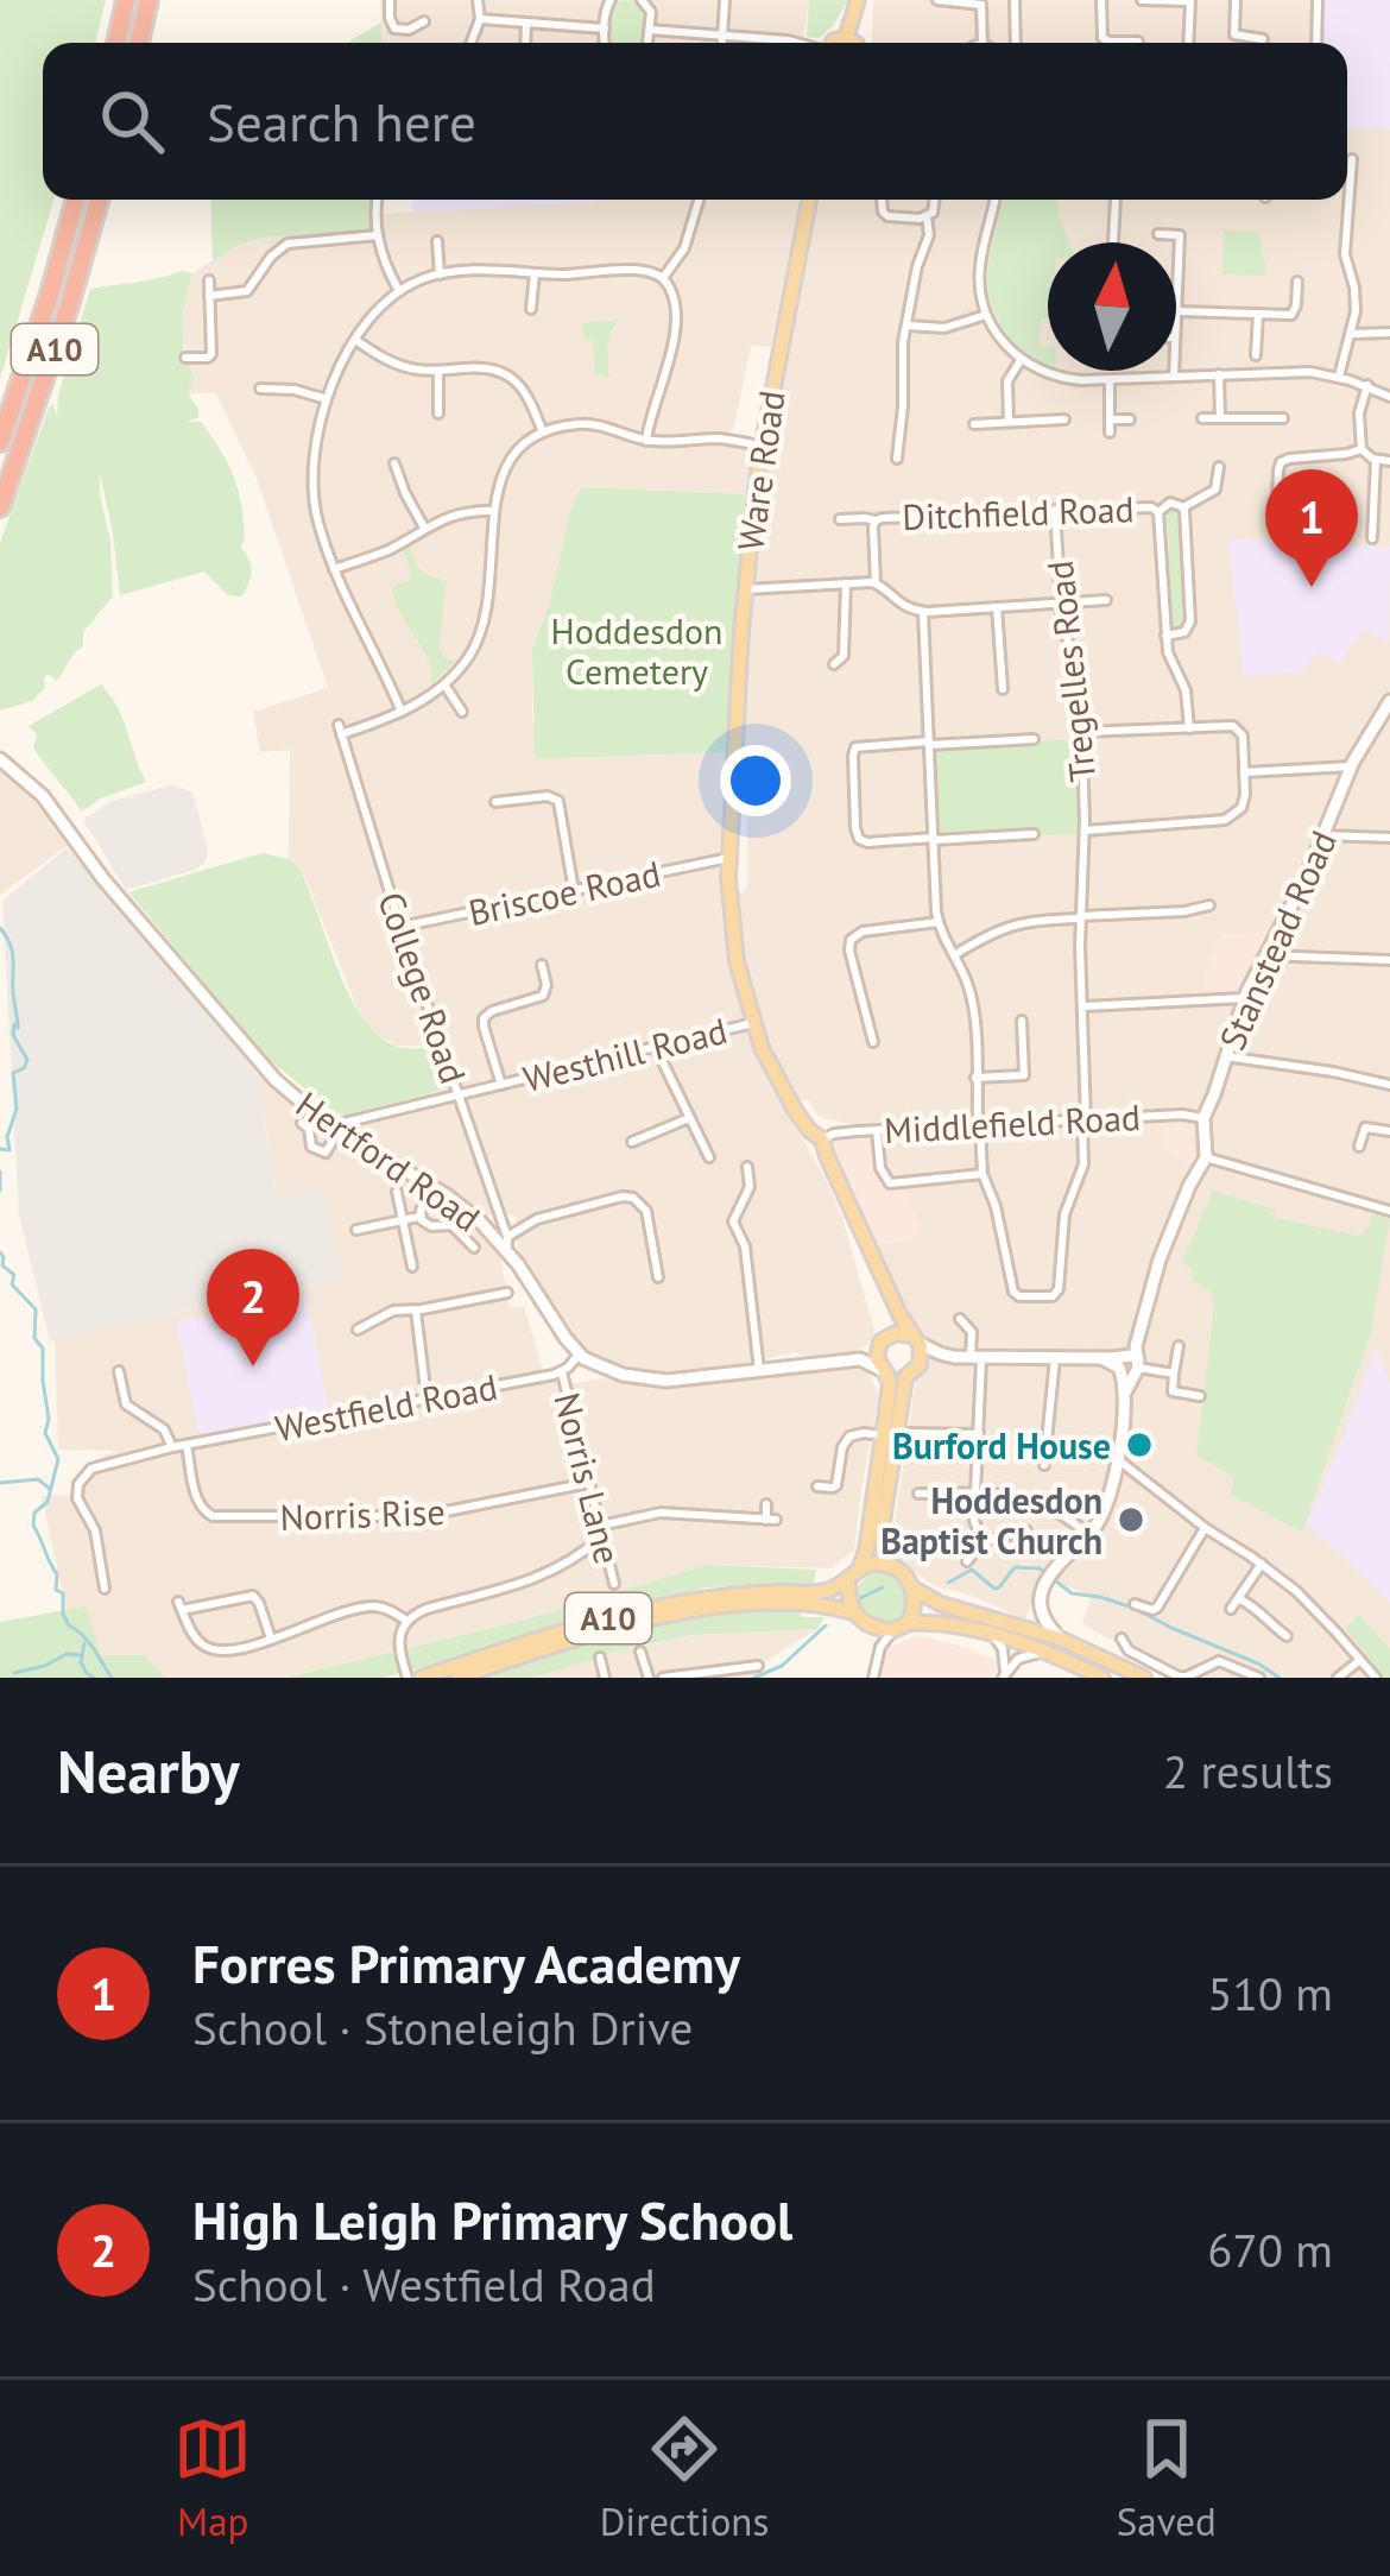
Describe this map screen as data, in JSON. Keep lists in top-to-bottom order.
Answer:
{
  "streets": {
    "highway": ["A10"],
    "main road": ["Ware Road"],
    "street": [
      "Ditchfield Road",
      "Tregelles Road",
      "Briscoe Road",
      "Stanstead Road",
      "College Road",
      "Westhill Road",
      "Middlefield Road",
      "Hertford Road",
      "Westfield Road",
      "Norris Lane",
      "Norris Rise"
    ]
  },
  "crossings": [
    ["Ware Road", "Briscoe Road"],
    ["Ware Road", "Westhill Road"],
    ["Ware Road", "Middlefield Road"],
    ["Ditchfield Road", "Tregelles Road"],
    ["Tregelles Road", "Middlefield Road"],
    ["Briscoe Road", "College Road"],
    ["Stanstead Road", "Middlefield Road"],
    ["College Road", "Westhill Road"],
    ["College Road", "Hertford Road"],
    ["Westhill Road", "Hertford Road"],
    ["Westfield Road", "Norris Lane"],
    ["Westfield Road", "Norris Rise"],
    ["Norris Lane", "Norris Rise"]
  ],
  "parks": ["Hoddesdon Cemetery"],
  "places": ["Burford House", "Hoddesdon Baptist Church"],
  "north": "top",
  "page": {
    "search": "Search here",
    "pins": ["1", "2"],
    "heading": ["Nearby", "2 results"],
    "list": [
      {
        "mark": "1",
        "name": "Forres Primary Academy",
        "note": "School · Stoneleigh Drive",
        "value": "510 m"
      },
      {
        "mark": "2",
        "name": "High Leigh Primary School",
        "note": "School · Westfield Road",
        "value": "670 m"
      }
    ],
    "nav": ["Map", "Directions", "Saved"]
  }
}
